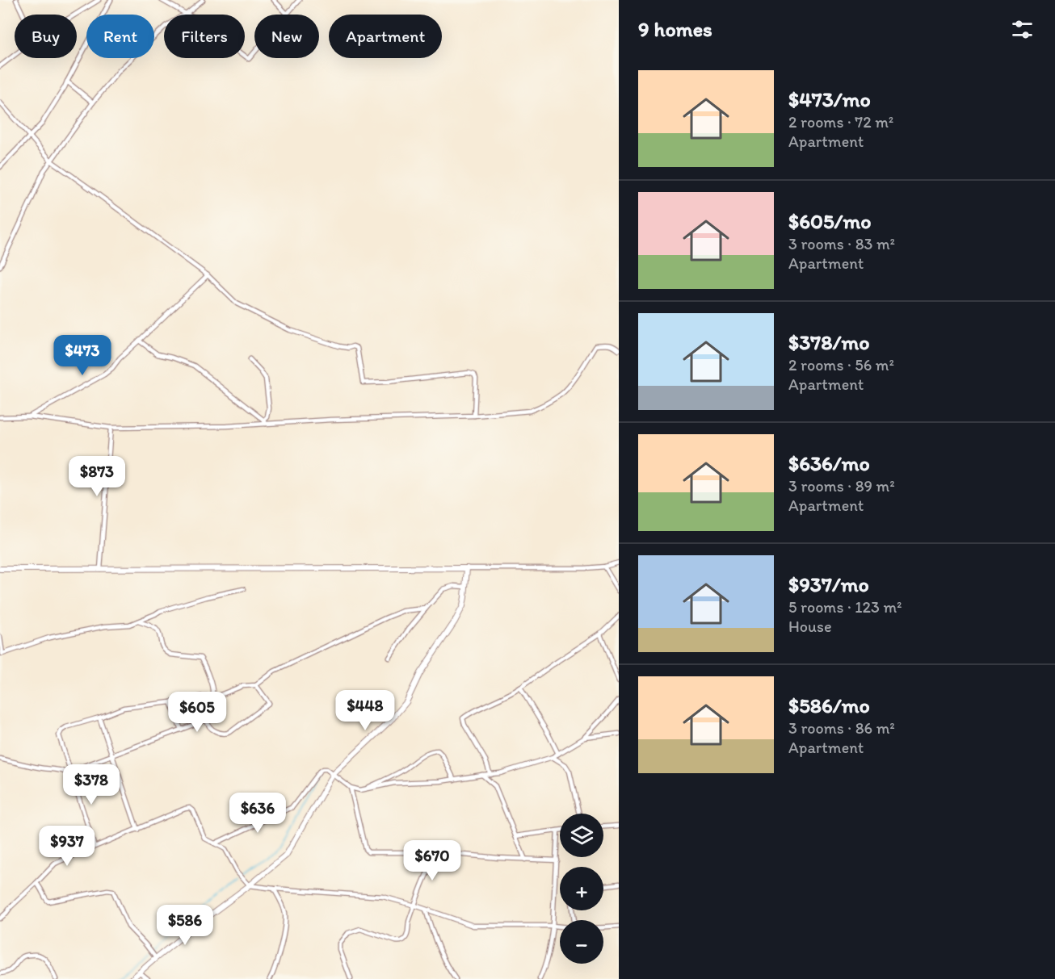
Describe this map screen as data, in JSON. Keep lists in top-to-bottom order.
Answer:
{
  "page": {
    "heading": "9 homes",
    "chip": [
      "Buy",
      "Rent",
      "Filters",
      "New",
      "Apartment"
    ],
    "list": [
      {
        "name": "$473/mo",
        "note": "2 rooms · 72 m² · Apartment"
      },
      {
        "name": "$605/mo",
        "note": "3 rooms · 83 m² · Apartment"
      },
      {
        "name": "$378/mo",
        "note": "2 rooms · 56 m² · Apartment"
      },
      {
        "name": "$636/mo",
        "note": "3 rooms · 89 m² · Apartment"
      },
      {
        "name": "$937/mo",
        "note": "5 rooms · 123 m² · House"
      },
      {
        "name": "$586/mo",
        "note": "3 rooms · 86 m² · Apartment"
      }
    ],
    "price": [
      "$473",
      "$873",
      "$448",
      "$605",
      "$378",
      "$636",
      "$937",
      "$670",
      "$586"
    ],
    "map_buttons": ["+", "−"]
  }
}
